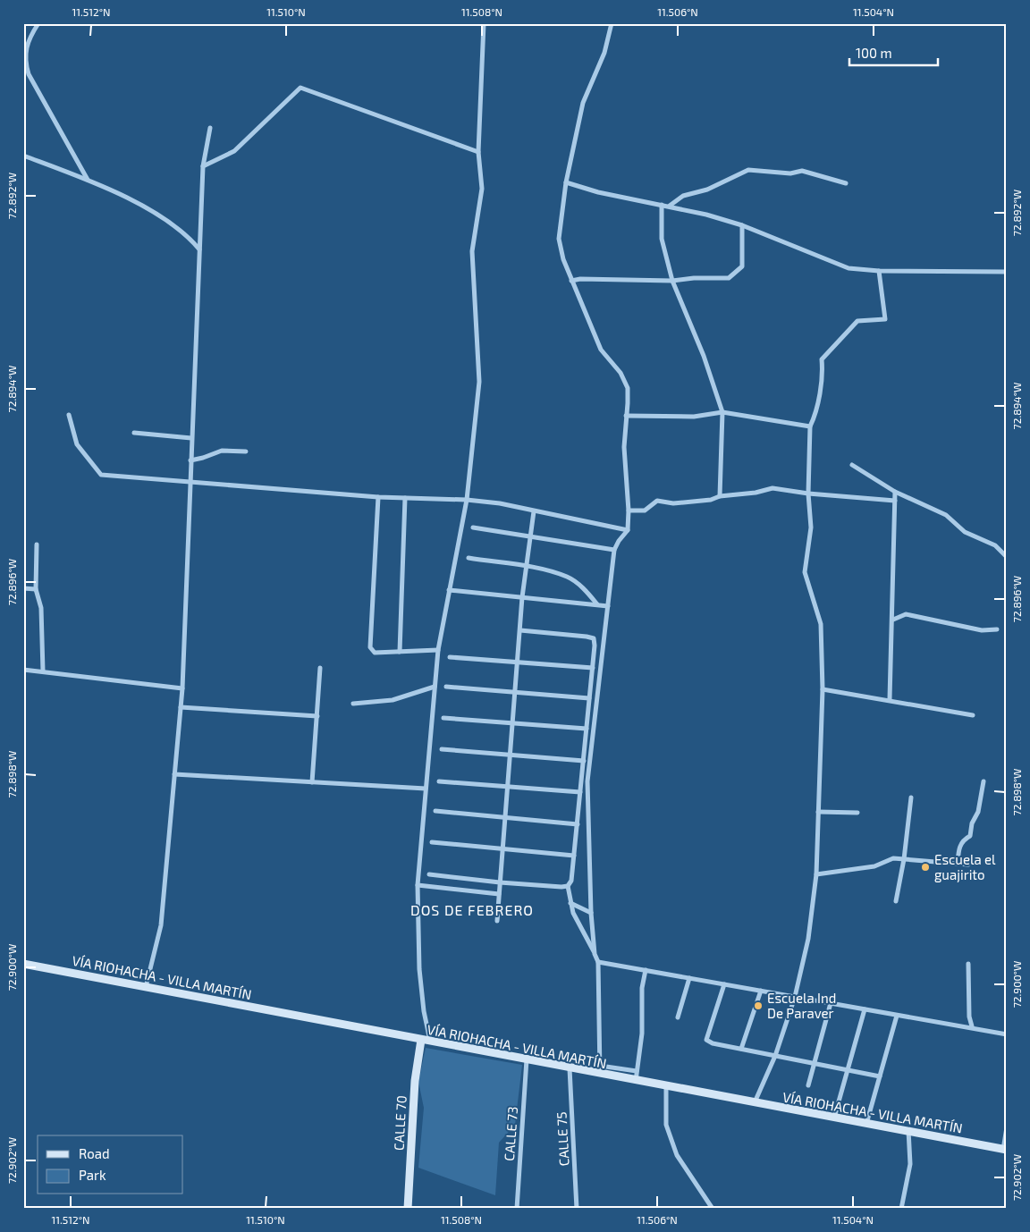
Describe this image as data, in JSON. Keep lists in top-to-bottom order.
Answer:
{
  "streets": {
    "main road": ["VÍA RIOHACHA - VILLA MARTÍN", "CALLE 70"],
    "street": ["CALLE 73", "CALLE 75"]
  },
  "crossings": [
    ["VÍA RIOHACHA - VILLA MARTÍN", "CALLE 70"],
    ["VÍA RIOHACHA - VILLA MARTÍN", "CALLE 73"],
    ["VÍA RIOHACHA - VILLA MARTÍN", "CALLE 75"]
  ],
  "districts": ["DOS DE FEBRERO"],
  "places": ["Escuela el guajirito", "Escuela Ind De Paraver"],
  "legend": ["Road", "Park"],
  "scale_bar": "100 m",
  "coordinates": [
    "11.512°N",
    "11.510°N",
    "11.508°N",
    "11.506°N",
    "11.504°N",
    "72.892°W",
    "72.894°W",
    "72.896°W",
    "72.898°W",
    "72.900°W",
    "72.902°W"
  ]
}
